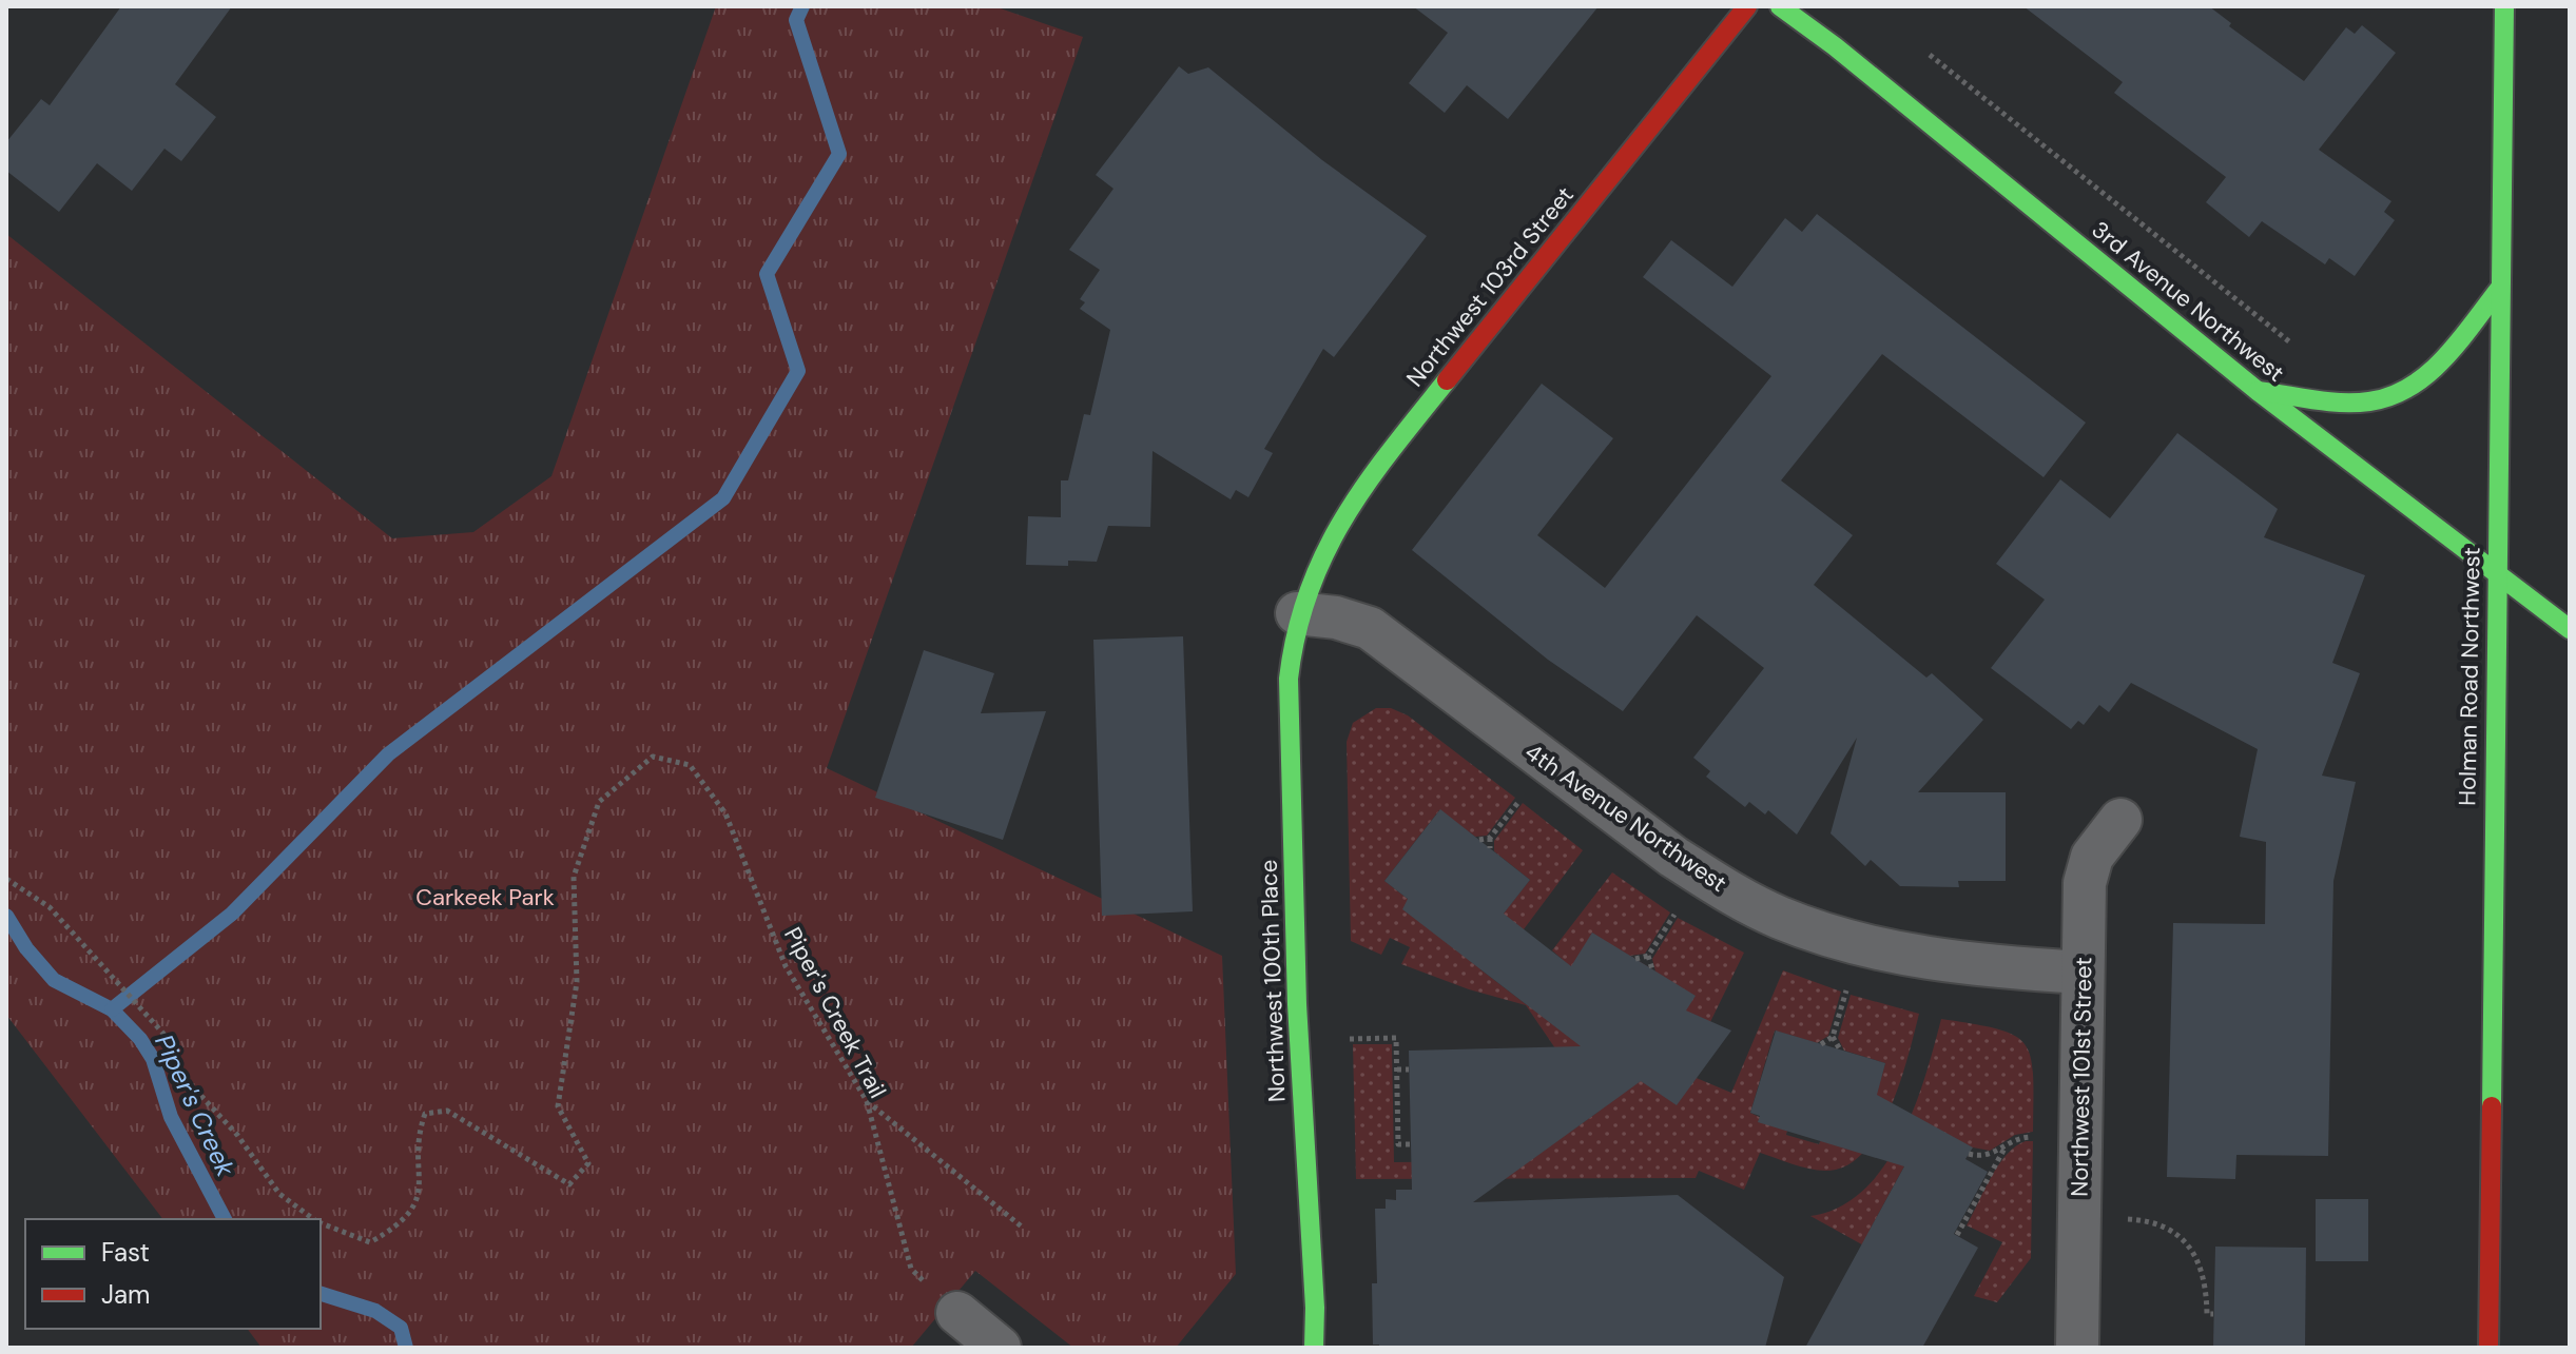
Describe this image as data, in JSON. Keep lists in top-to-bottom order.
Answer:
{
  "streets": {
    "main road": [
      "Northwest 103rd Street",
      "3rd Avenue Northwest",
      "Holman Road Northwest",
      "Northwest 100th Place"
    ],
    "street": ["4th Avenue Northwest", "Northwest 101st Street"],
    "path": ["Piper's Creek Trail"]
  },
  "crossings": [
    ["Northwest 103rd Street", "4th Avenue Northwest"],
    ["Northwest 103rd Street", "Northwest 100th Place"],
    ["3rd Avenue Northwest", "Holman Road Northwest"],
    ["4th Avenue Northwest", "Northwest 100th Place"],
    ["4th Avenue Northwest", "Northwest 101st Street"]
  ],
  "water": ["Piper's Creek"],
  "parks": ["Carkeek Park"],
  "legend": ["Fast", "Jam"]
}
